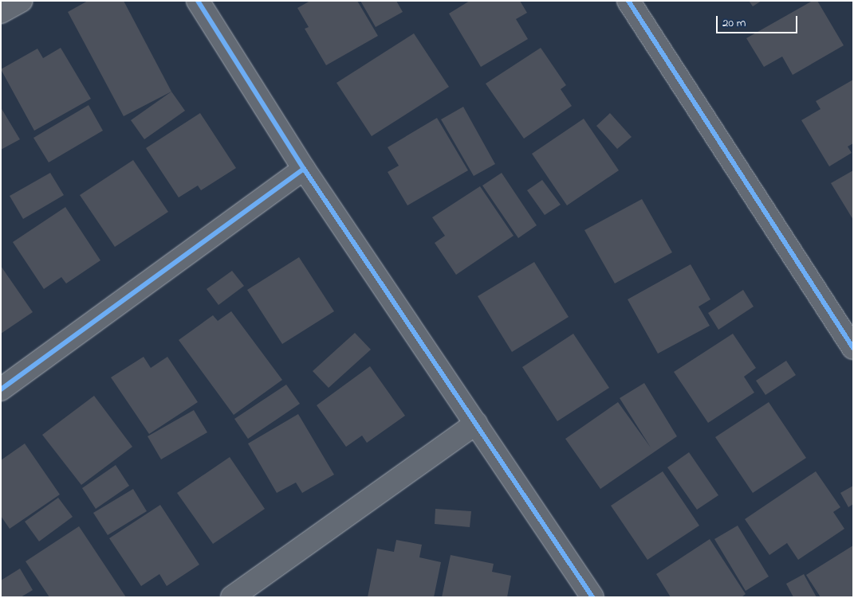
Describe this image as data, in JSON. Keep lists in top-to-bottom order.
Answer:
{
  "scale_bar": "20 m"
}
